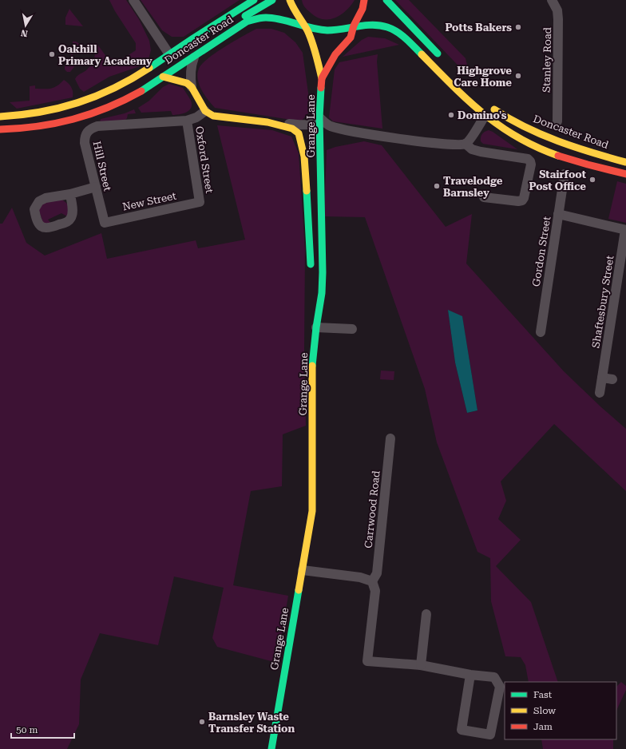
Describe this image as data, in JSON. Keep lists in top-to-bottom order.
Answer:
{
  "streets": {
    "highway": ["Doncaster Road", "Grange Lane"],
    "street": [
      "Stanley Road",
      "Oxford Street",
      "Hill Street",
      "New Street",
      "Gordon Street",
      "Shaftesbury Street",
      "Carrwood Road"
    ]
  },
  "crossings": [
    ["Doncaster Road", "Grange Lane"],
    ["Oxford Street", "Hill Street"],
    ["Oxford Street", "New Street"],
    ["Hill Street", "New Street"]
  ],
  "places": [
    "Potts Bakers",
    "Oakhill Primary Academy",
    "Highgrove Care Home",
    "Domino's",
    "Stairfoot Post Office",
    "Travelodge Barnsley",
    "Barnsley Waste Transfer Station"
  ],
  "legend": ["Fast", "Slow", "Jam"],
  "scale_bar": "50 m",
  "north": "bottom"
}
